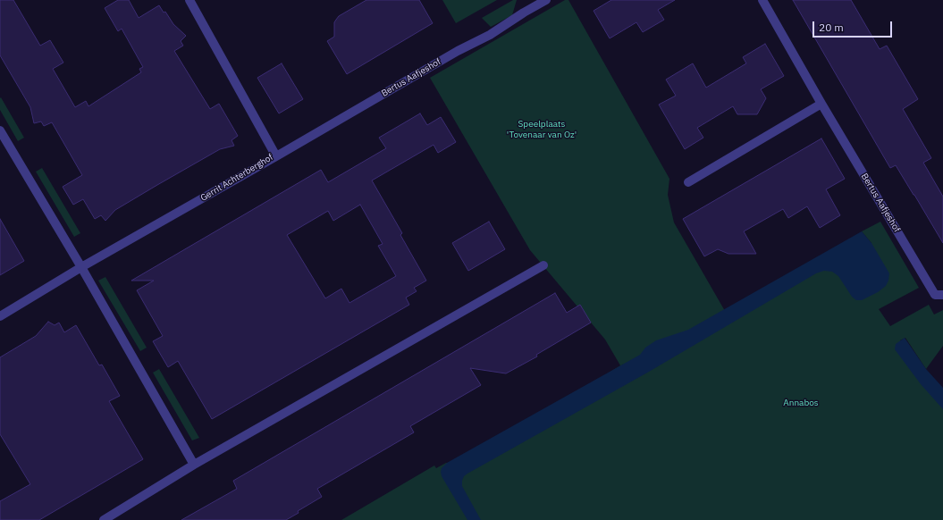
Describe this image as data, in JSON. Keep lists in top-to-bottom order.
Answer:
{
  "streets": {
    "street": ["Bertus Aafjeshof", "Gerrit Achterberghof"]
  },
  "crossings": [
    ["Bertus Aafjeshof", "Gerrit Achterberghof"]
  ],
  "parks": ["Speelplaats 'Tovenaar van Oz'", "Annabos"],
  "scale_bar": "20 m"
}
